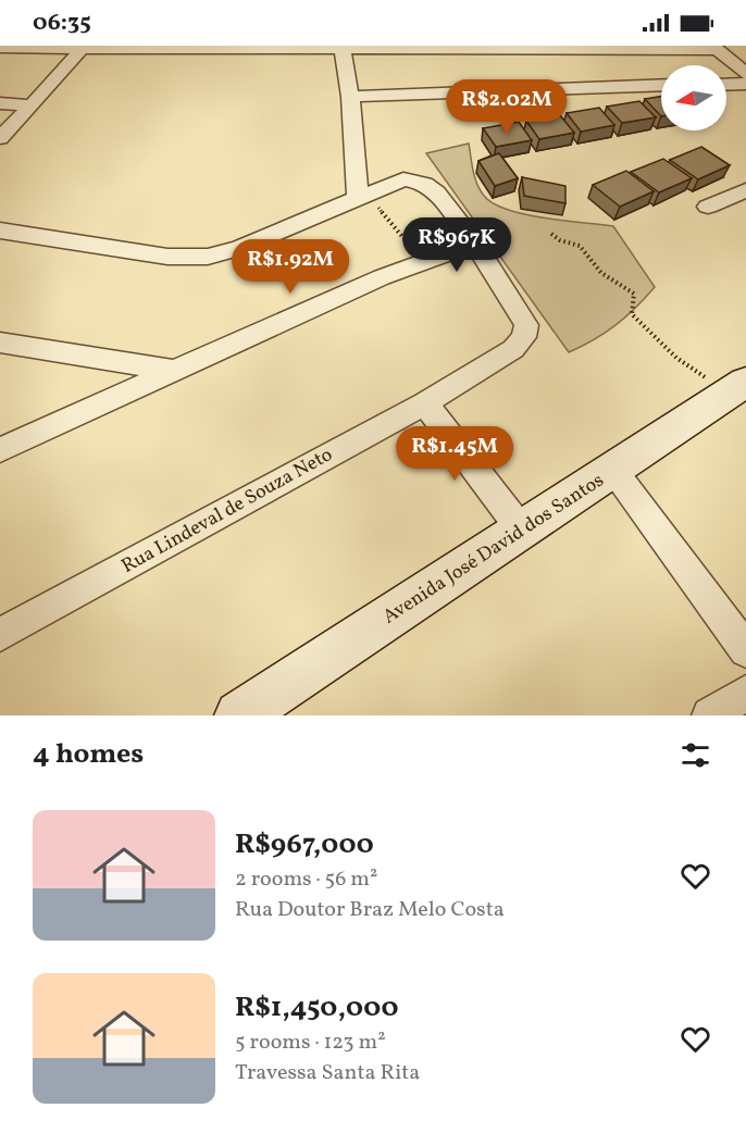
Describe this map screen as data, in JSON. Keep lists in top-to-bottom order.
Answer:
{
  "streets": {
    "main road": ["Avenida José David dos Santos"],
    "street": ["Rua Lindeval de Souza Neto"]
  },
  "north": "left",
  "page": {
    "status": "06:35",
    "price": [
      "R$2.02M",
      "R$967K",
      "R$1.92M",
      "R$1.45M"
    ],
    "heading": "4 homes",
    "list": [
      {
        "name": "R$967,000",
        "note": "2 rooms · 56 m² · Rua Doutor Braz Melo Costa"
      },
      {
        "name": "R$1,450,000",
        "note": "5 rooms · 123 m² · Travessa Santa Rita"
      }
    ]
  }
}
